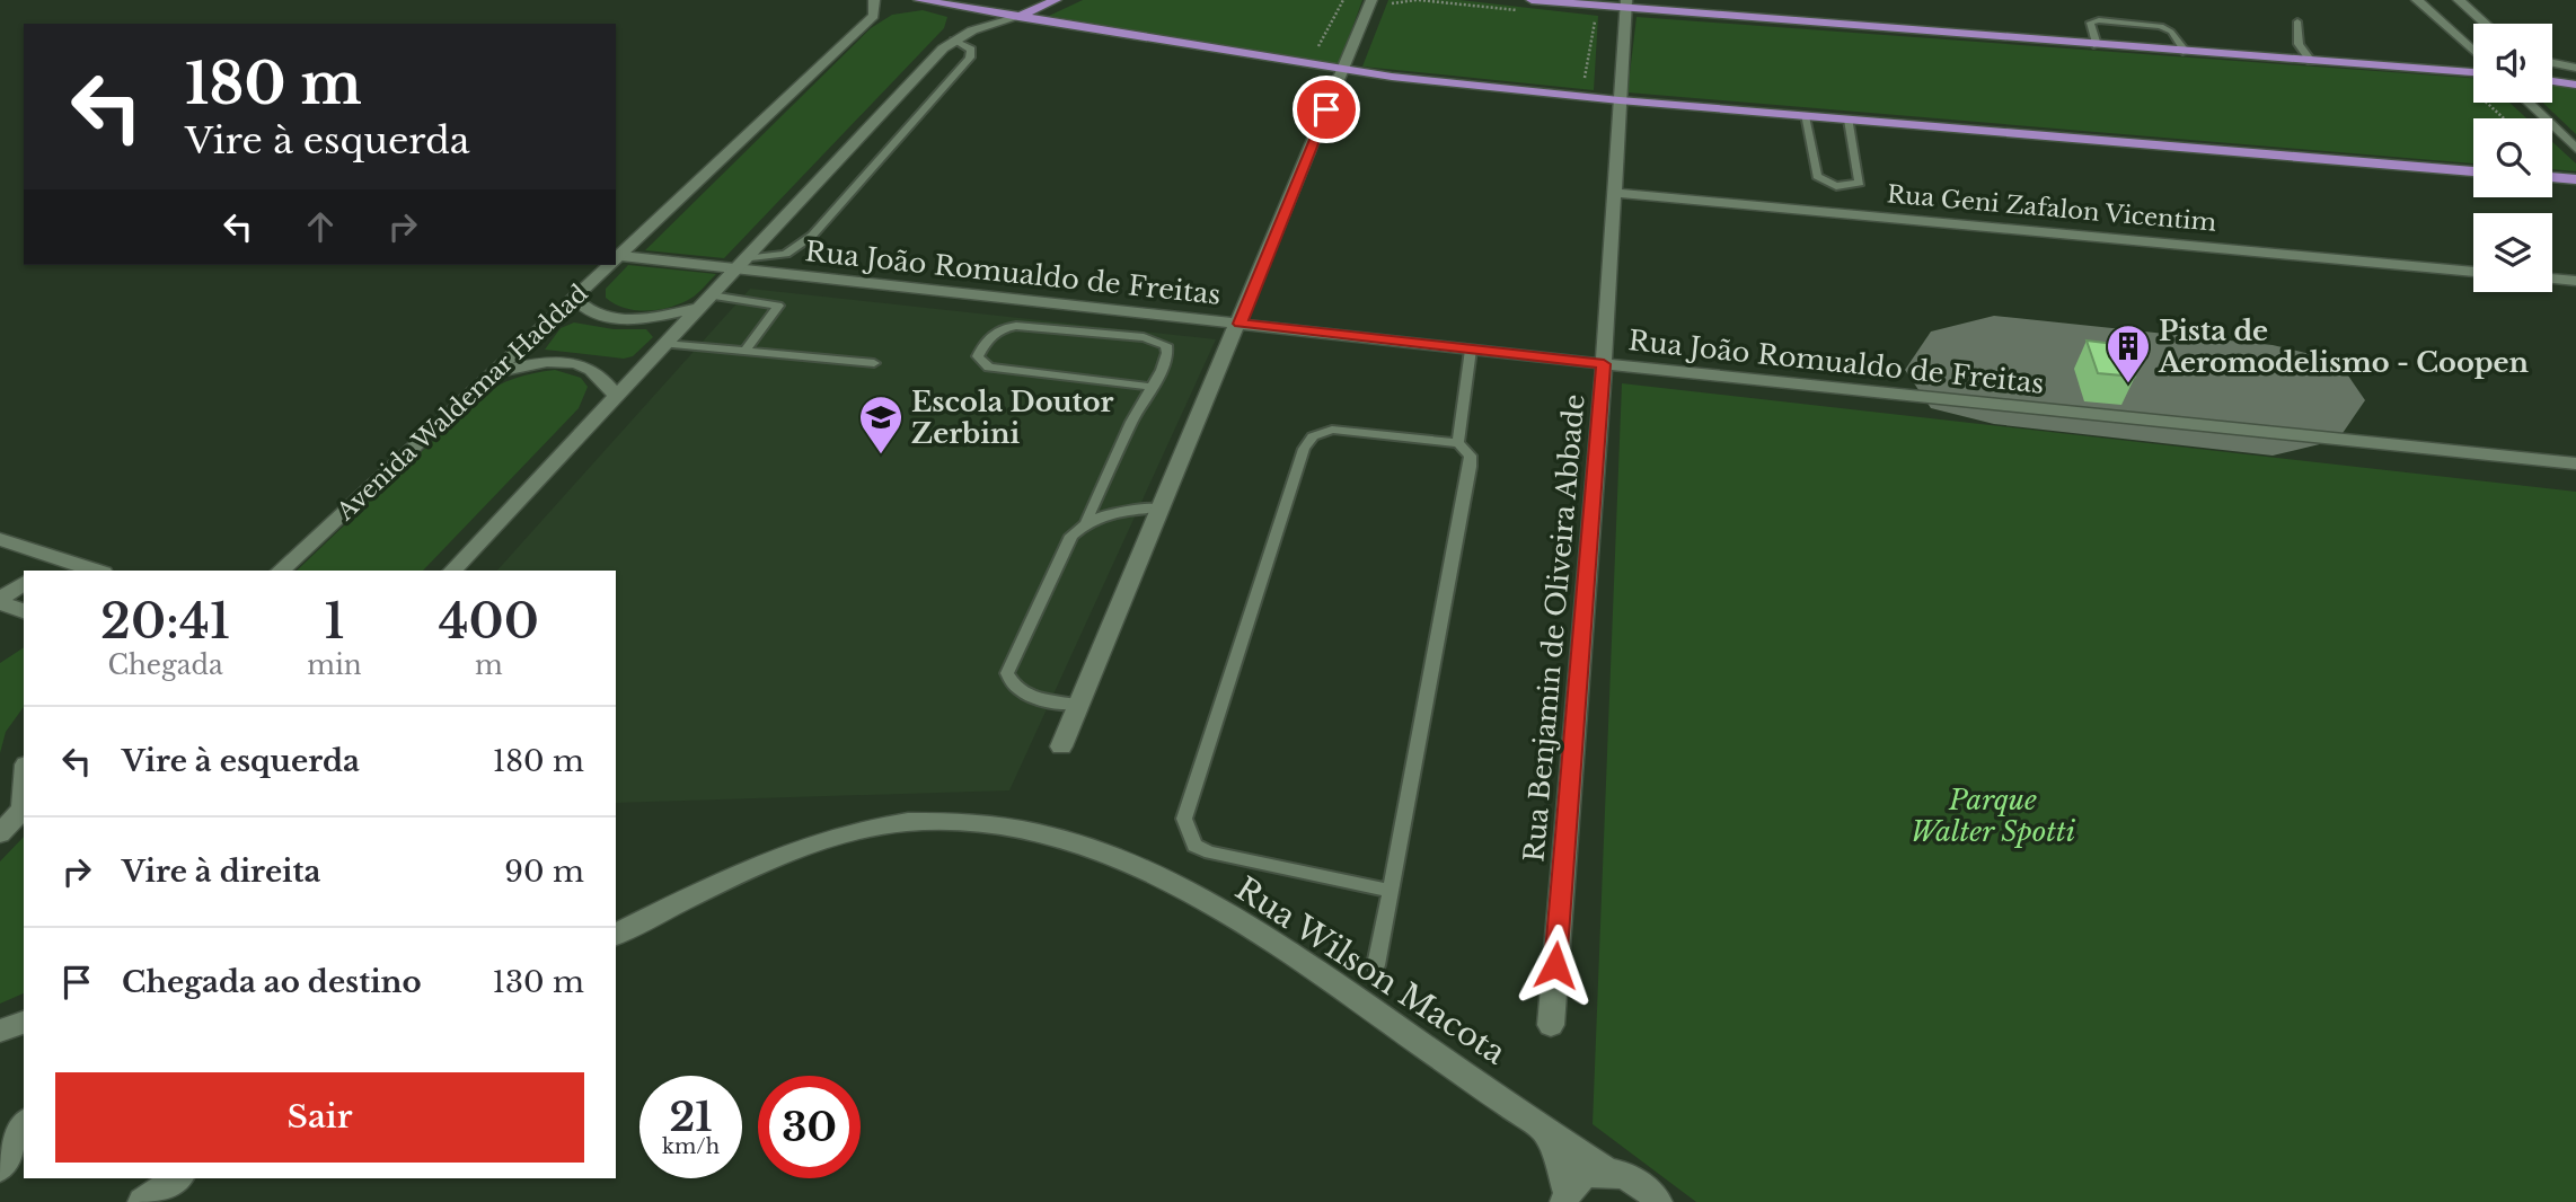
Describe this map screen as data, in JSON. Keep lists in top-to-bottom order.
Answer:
{
  "streets": {
    "street": [
      "Rua Geni Zafalon Vicentim",
      "Rua João Romualdo de Freitas",
      "Avenida Waldemar Haddad",
      "Rua Benjamin de Oliveira Abbade",
      "Rua Wilson Macota"
    ]
  },
  "crossings": [
    ["Rua Geni Zafalon Vicentim", "Rua Benjamin de Oliveira Abbade"],
    ["Rua João Romualdo de Freitas", "Avenida Waldemar Haddad"],
    ["Rua João Romualdo de Freitas", "Rua Benjamin de Oliveira Abbade"]
  ],
  "parks": ["Parque Walter Spotti"],
  "places": {
    "building": ["Pista de Aeromodelismo - Coopen"],
    "school or university": ["Escola Doutor Zerbini"]
  },
  "page": {
    "turn": ["180 m", "Vire à esquerda"],
    "eta": [
      "20:41",
      "Chegada",
      "1",
      "min",
      "400",
      "m"
    ],
    "list": [
      {
        "name": "Vire à esquerda",
        "value": "180 m"
      },
      {
        "name": "Vire à direita",
        "value": "90 m"
      },
      {
        "name": "Chegada ao destino",
        "value": "130 m"
      }
    ],
    "buttons": "Sair",
    "speed": "21 km/h",
    "limit": "30"
  }
}
